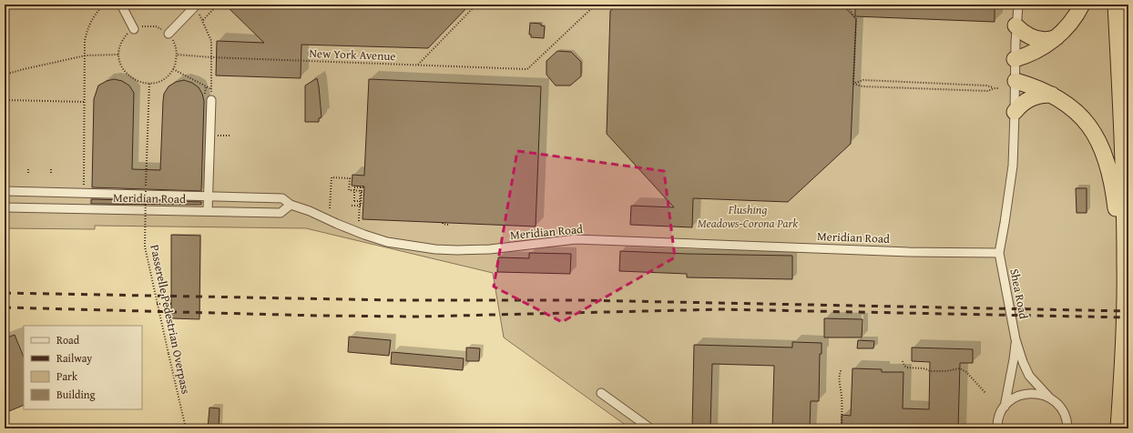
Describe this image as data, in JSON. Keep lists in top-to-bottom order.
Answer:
{
  "streets": {
    "street": ["Meridian Road", "Shea Road"],
    "path": ["New York Avenue", "Passerelle Pedestrian Overpass"]
  },
  "crossings": [
    ["New York Avenue", "Passerelle Pedestrian Overpass"],
    ["Meridian Road", "Shea Road"]
  ],
  "parks": ["Flushing Meadows-Corona Park"],
  "legend": [
    "Road",
    "Railway",
    "Park",
    "Building"
  ]
}
